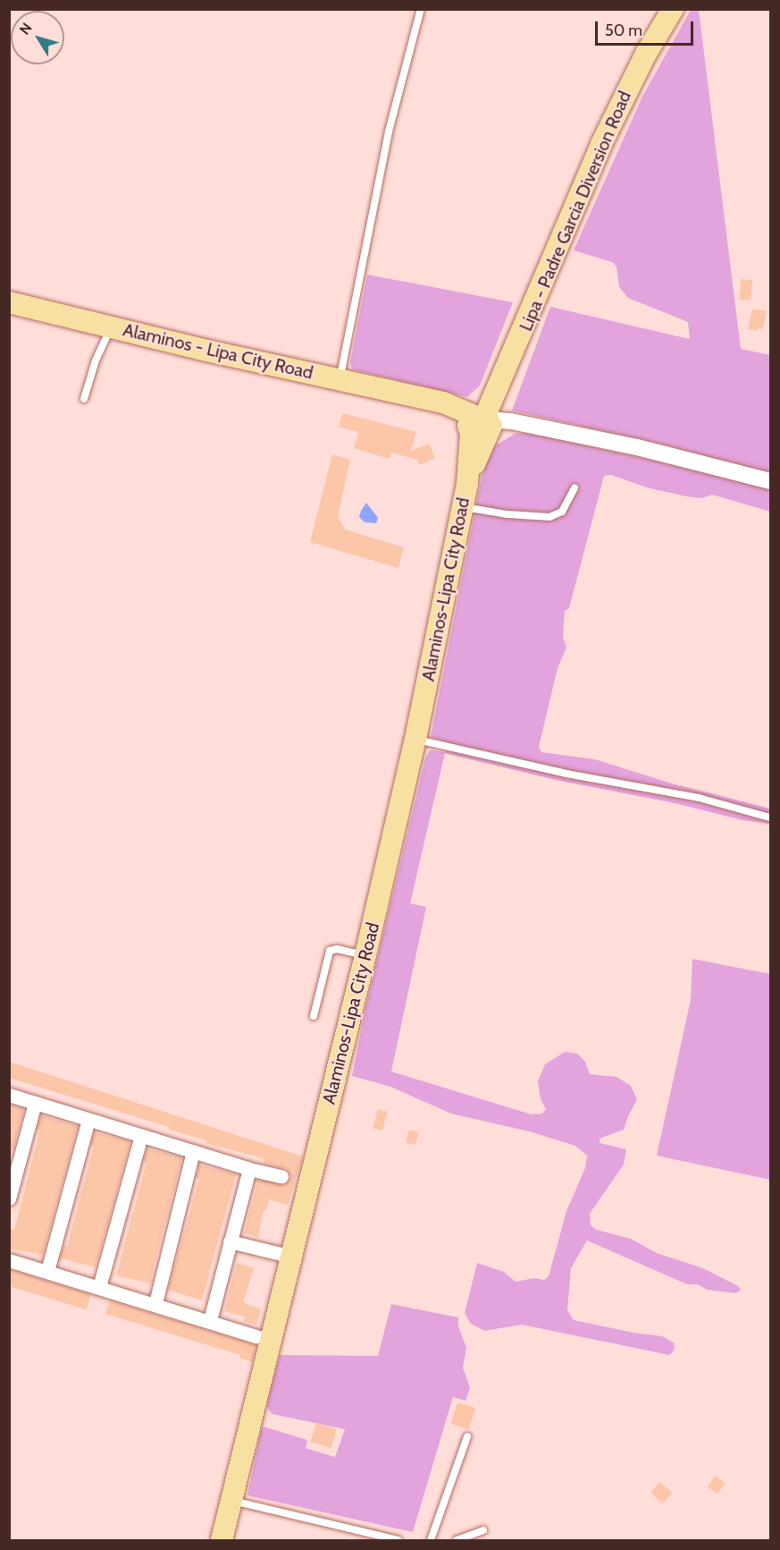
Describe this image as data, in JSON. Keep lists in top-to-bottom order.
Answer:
{
  "streets": {
    "main road": ["Lipa - Padre Garcia Diversion Road", "Alaminos - Lipa City Road", "Alaminos-Lipa City Road"]
  },
  "crossings": [
    ["Lipa - Padre Garcia Diversion Road", "Alaminos - Lipa City Road"],
    ["Lipa - Padre Garcia Diversion Road", "Alaminos-Lipa City Road"],
    ["Alaminos - Lipa City Road", "Alaminos-Lipa City Road"]
  ],
  "scale_bar": "50 m",
  "north": "top left"
}
